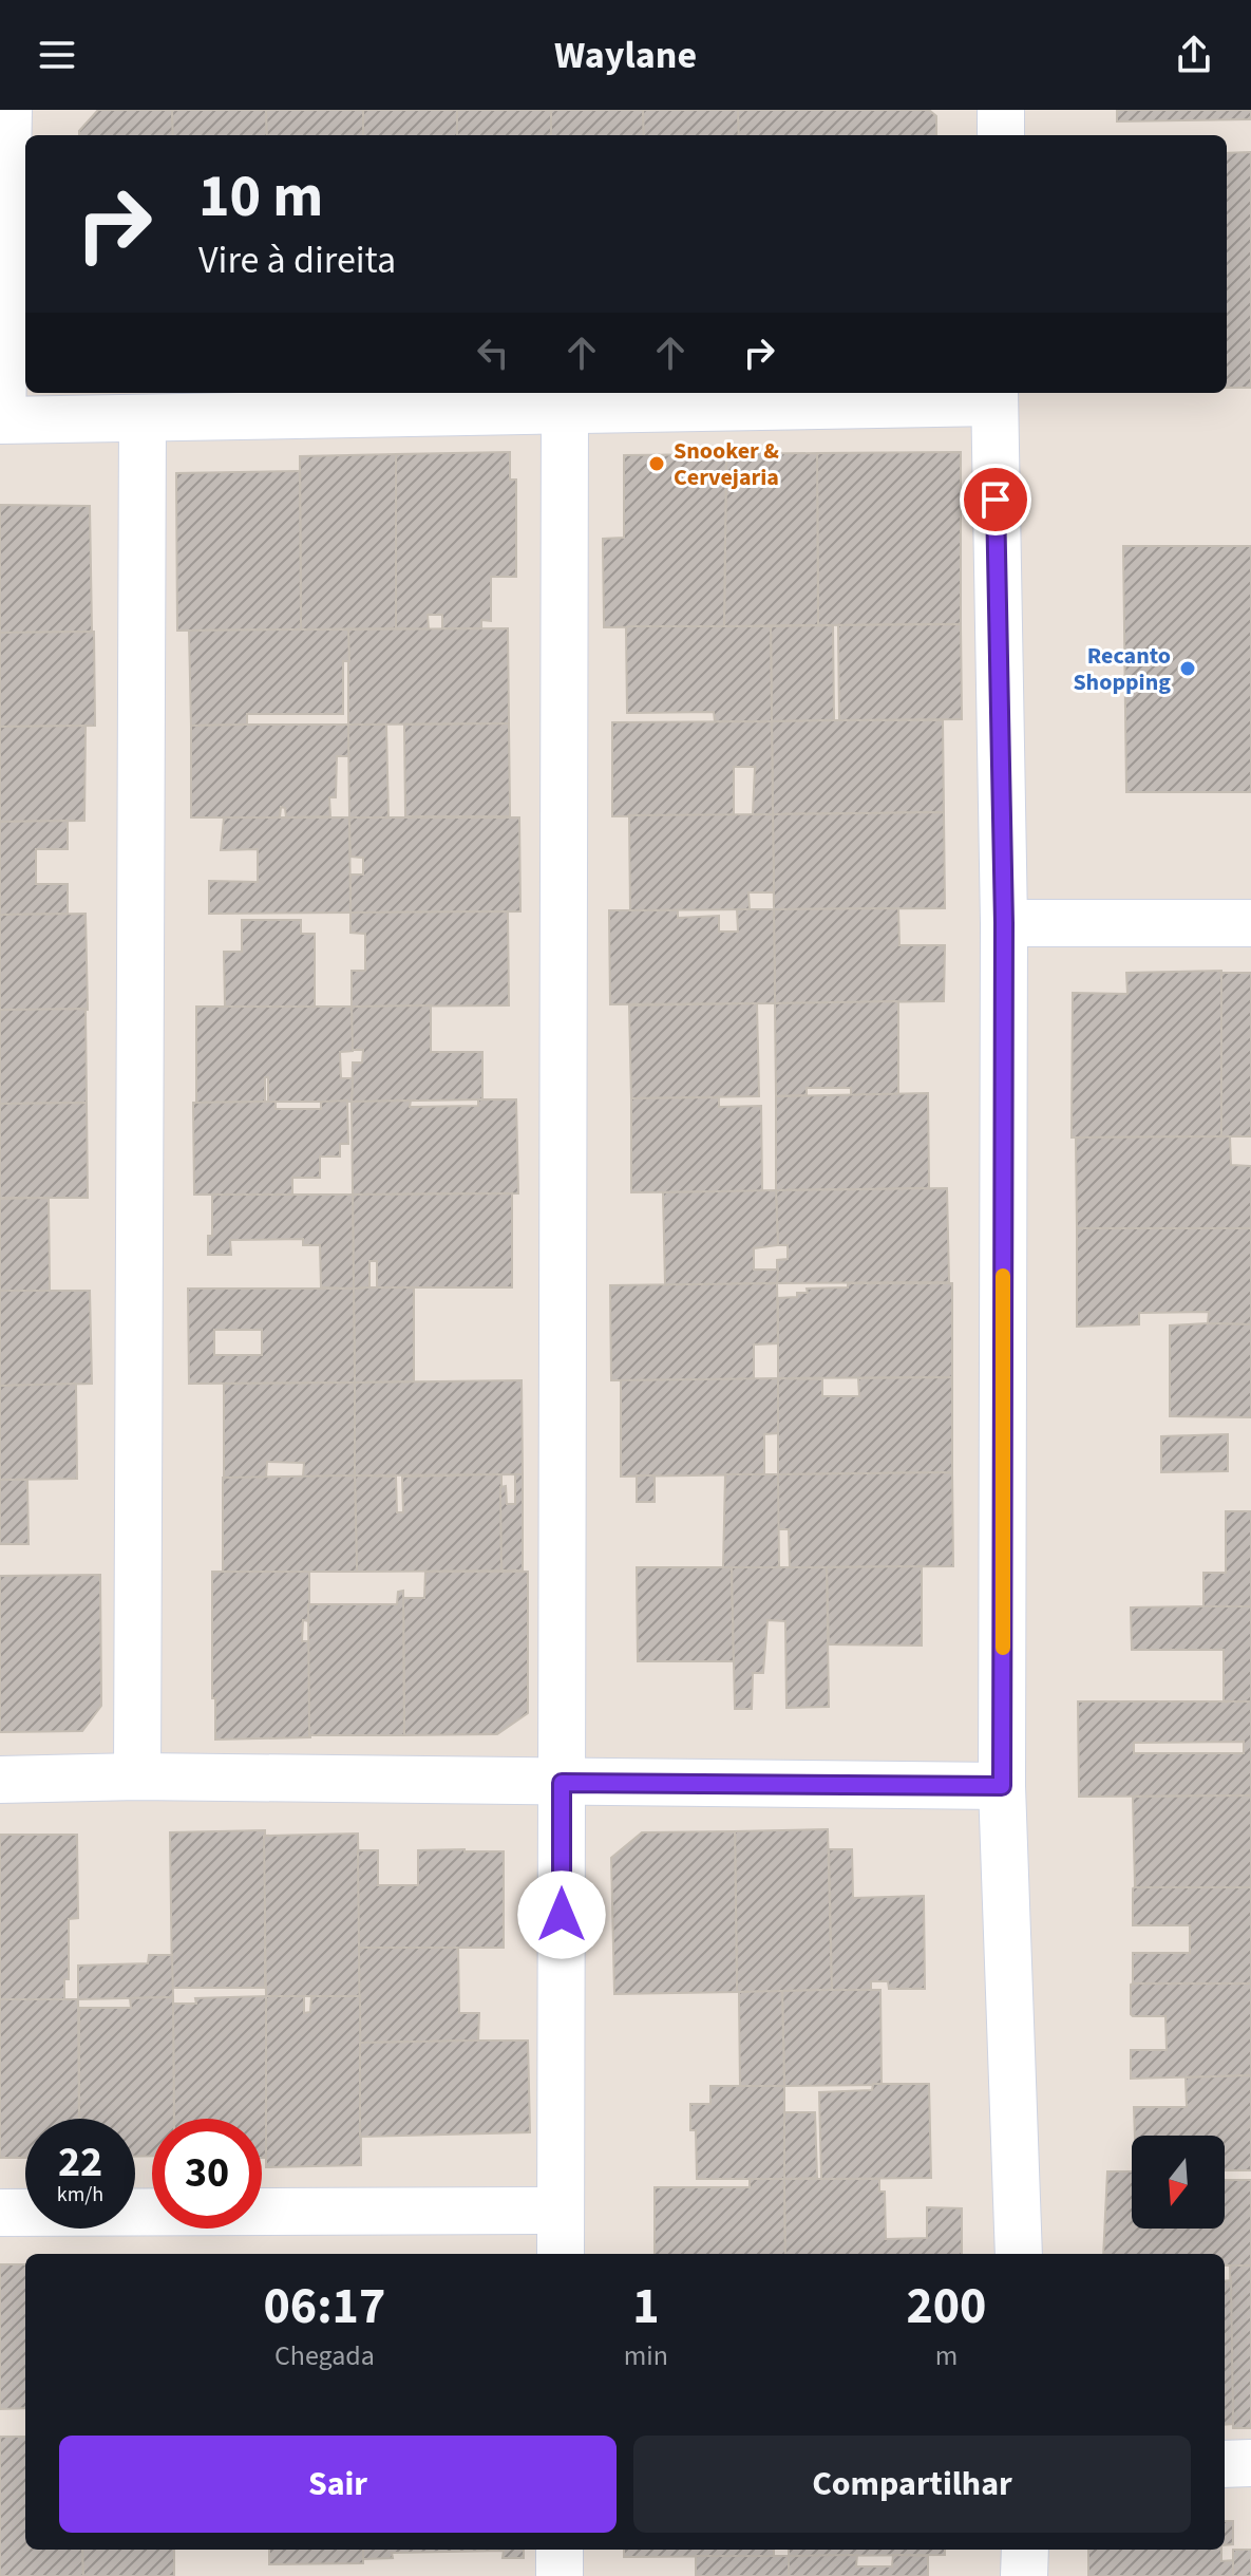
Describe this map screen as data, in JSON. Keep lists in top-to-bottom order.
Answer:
{
  "places": ["Snooker & Cervejaria", "Recanto Shopping"],
  "north": "bottom",
  "page": {
    "header": "Waylane",
    "turn": ["10 m", "Vire à direita"],
    "speed": "22 km/h",
    "limit": "30",
    "eta": [
      "06:17",
      "Chegada",
      "1",
      "min",
      "200",
      "m"
    ],
    "buttons": ["Sair", "Compartilhar"]
  }
}
